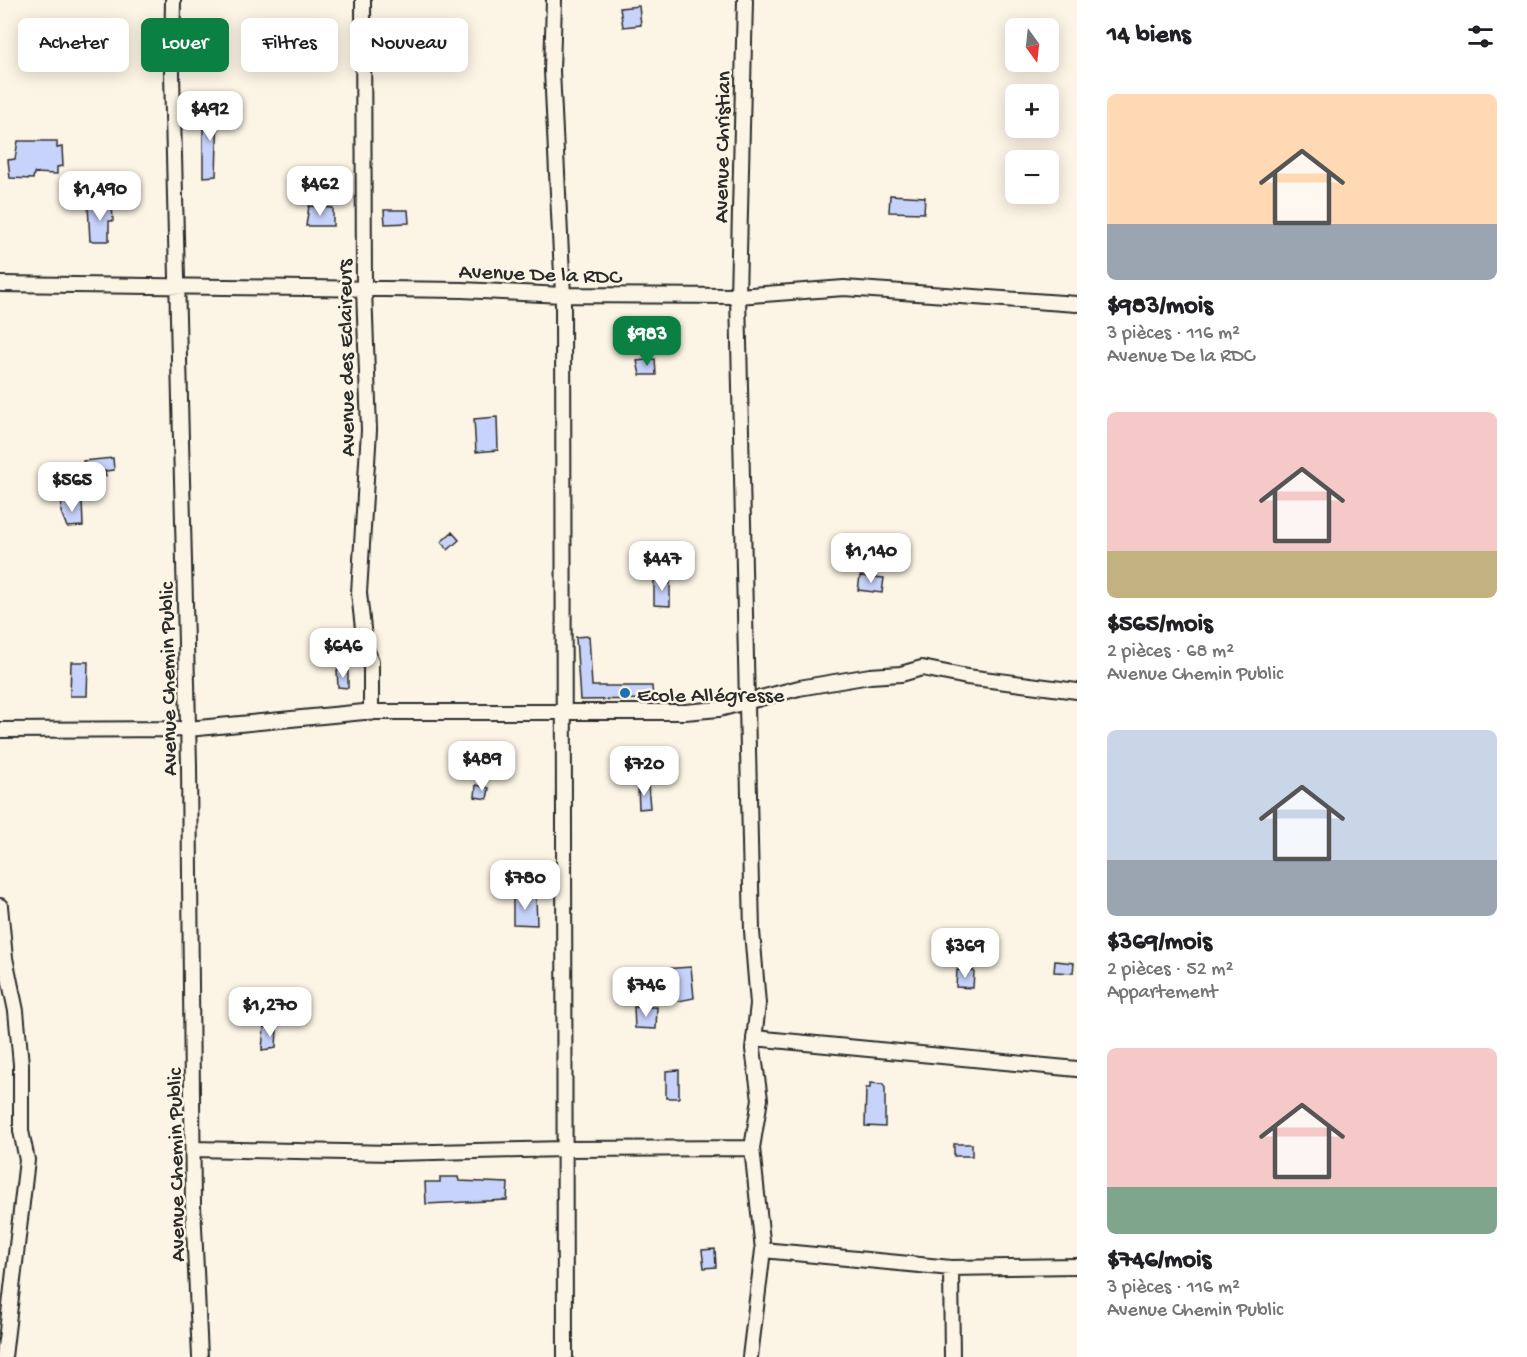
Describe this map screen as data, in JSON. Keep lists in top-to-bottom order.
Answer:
{
  "streets": {
    "street": [
      "Avenue Christian",
      "Avenue De la RDC",
      "Avenue des Eclaireurs",
      "Avenue Chemin Public"
    ]
  },
  "crossings": [
    ["Avenue Christian", "Avenue De la RDC"],
    ["Avenue De la RDC", "Avenue des Eclaireurs"],
    ["Avenue De la RDC", "Avenue Chemin Public"]
  ],
  "places": ["Ecole Allégresse"],
  "north": "bottom",
  "page": {
    "heading": "14 biens",
    "map_buttons": ["+", "−"],
    "chip": [
      "Acheter",
      "Louer",
      "Filtres",
      "Nouveau"
    ],
    "list": [
      {
        "name": "$983/mois",
        "note": "3 pièces · 116 m² · Avenue De la RDC"
      },
      {
        "name": "$565/mois",
        "note": "2 pièces · 68 m² · Avenue Chemin Public"
      },
      {
        "name": "$369/mois",
        "note": "2 pièces · 52 m² · Appartement"
      },
      {
        "name": "$746/mois",
        "note": "3 pièces · 116 m² · Avenue Chemin Public"
      }
    ],
    "price": [
      "$492",
      "$462",
      "$1,490",
      "$983",
      "$565",
      "$1,140",
      "$447",
      "$646",
      "$489",
      "$720",
      "$780",
      "$369",
      "$746",
      "$1,270"
    ]
  }
}
